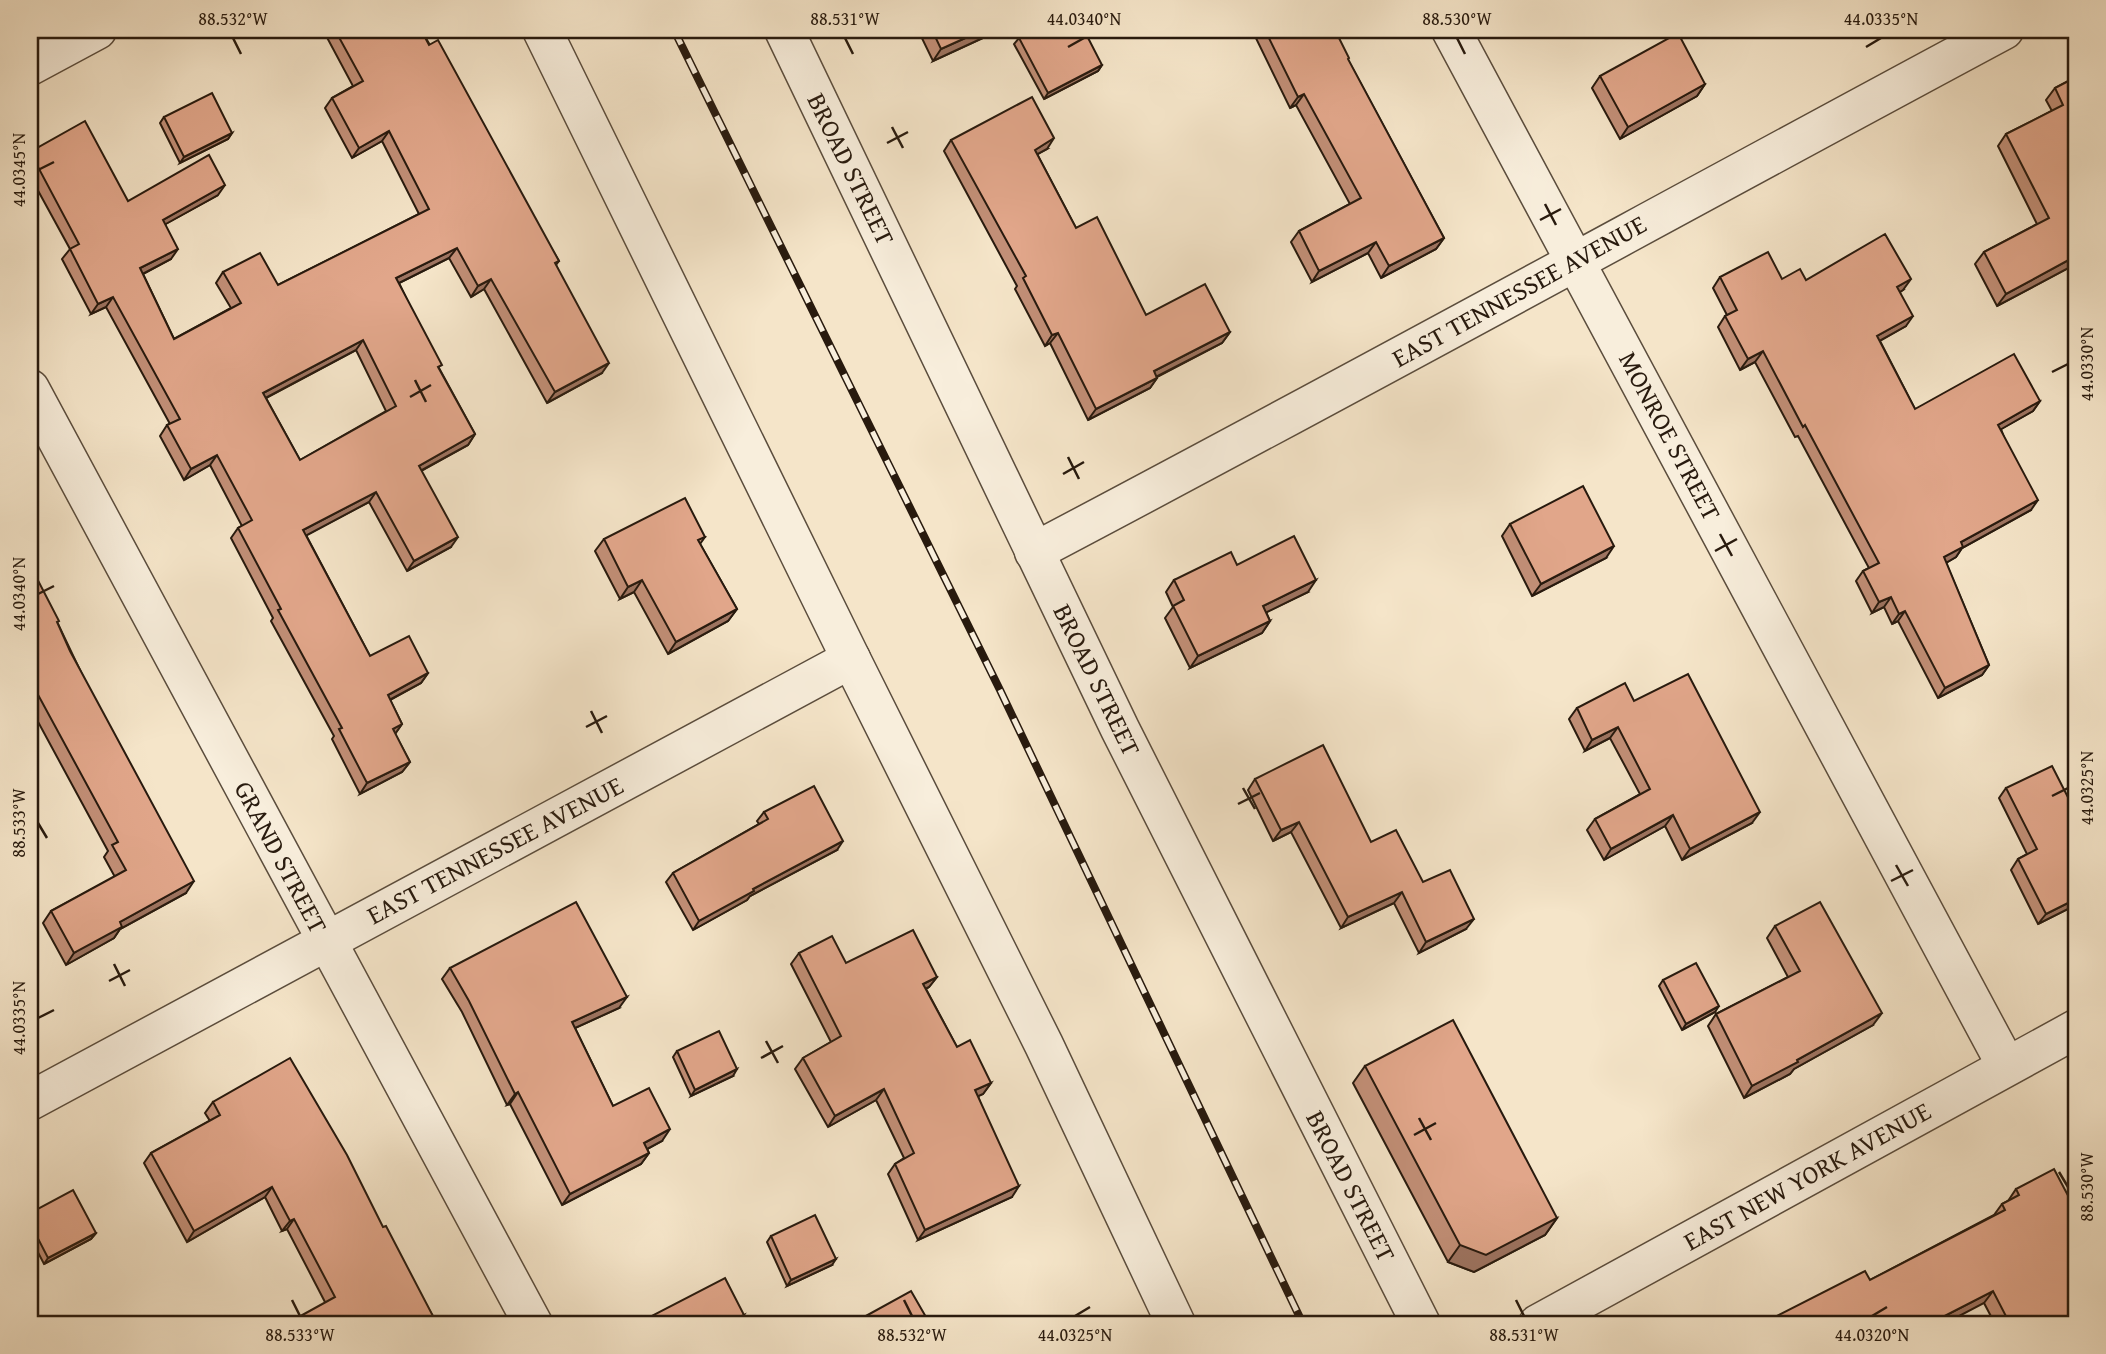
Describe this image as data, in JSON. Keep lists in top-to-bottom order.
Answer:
{
  "streets": {
    "street": [
      "BROAD STREET",
      "EAST TENNESSEE AVENUE",
      "MONROE STREET",
      "GRAND STREET",
      "EAST NEW YORK AVENUE"
    ]
  },
  "crossings": [
    ["BROAD STREET", "EAST TENNESSEE AVENUE"],
    ["EAST TENNESSEE AVENUE", "MONROE STREET"],
    ["EAST TENNESSEE AVENUE", "GRAND STREET"],
    ["MONROE STREET", "EAST NEW YORK AVENUE"]
  ],
  "coordinates": [
    "88.532°W",
    "88.531°W",
    "44.0340°N",
    "88.530°W",
    "44.0335°N",
    "44.0345°N",
    "44.0330°N",
    "44.0325°N",
    "88.533°W",
    "44.0320°N"
  ]
}
